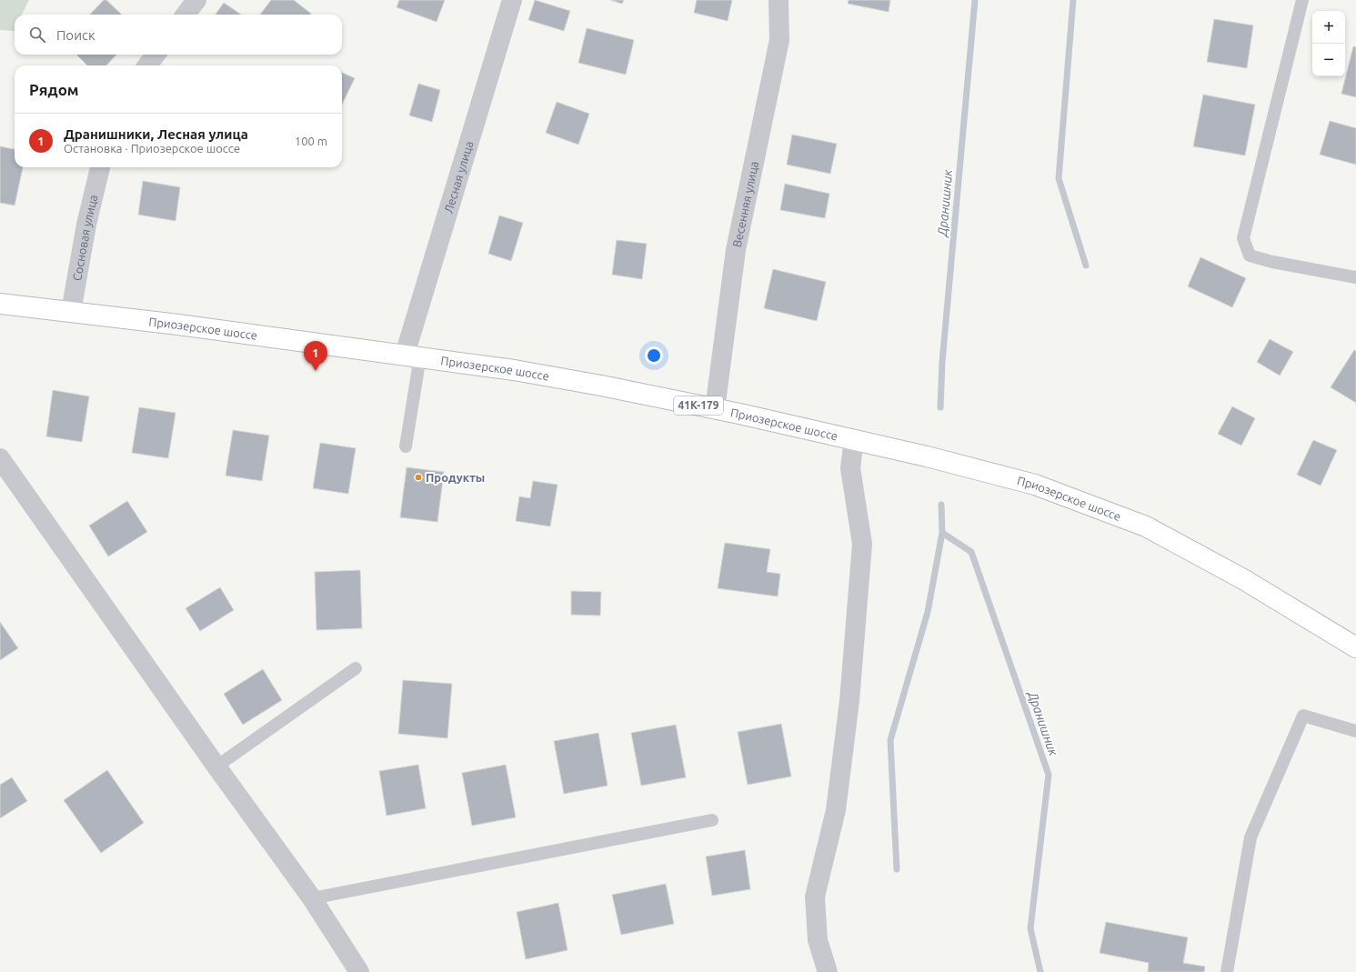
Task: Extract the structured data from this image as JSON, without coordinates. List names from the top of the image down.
{
  "streets": {
    "main road": ["Приозерское шоссе", "41К-179"],
    "street": ["Лесная улица", "Весенняя улица", "Сосновая улица"]
  },
  "crossings": [
    ["Лесная улица", "Приозерское шоссе"],
    ["Весенняя улица", "Приозерское шоссе"],
    ["Сосновая улица", "Приозерское шоссе"]
  ],
  "water": ["Дранишник"],
  "places": ["Продукты"],
  "page": {
    "map_buttons": ["+", "−"],
    "search": "Поиск",
    "heading": "Рядом",
    "list": [
      {
        "mark": "1",
        "name": "Дранишники, Лесная улица",
        "note": "Остановка · Приозерское шоссе",
        "value": "100 m"
      }
    ],
    "pins": "1"
  }
}
